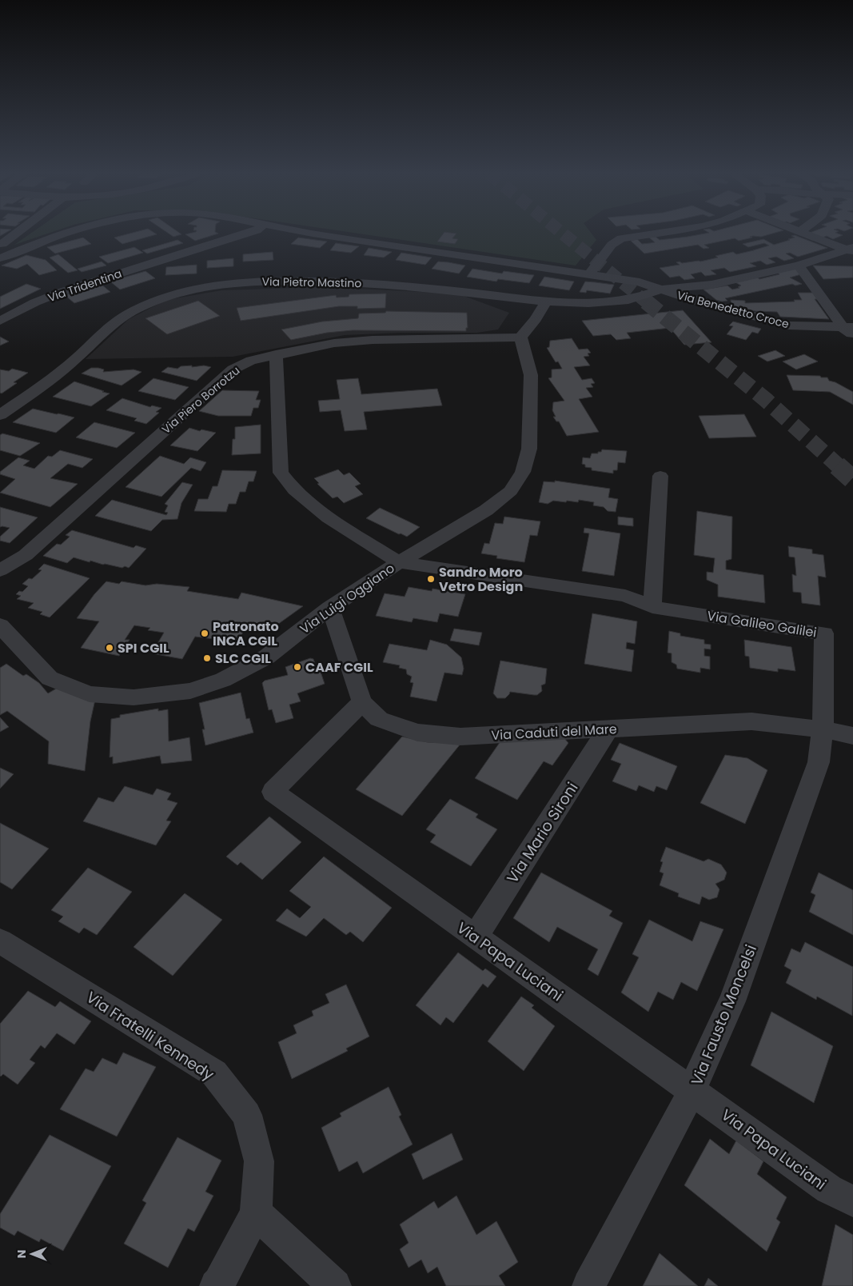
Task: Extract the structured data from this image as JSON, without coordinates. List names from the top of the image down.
{
  "streets": {
    "street": [
      "Via Pietro Mastino",
      "Via Tridentina",
      "Via Benedetto Croce",
      "Via Piero Borrotzu",
      "Via Luigi Oggiano",
      "Via Galileo Galilei",
      "Via Caduti del Mare",
      "Via Mario Sironi",
      "Via Papa Luciani",
      "Via Fausto Moncelsi",
      "Via Fratelli Kennedy"
    ]
  },
  "crossings": [
    ["Via Pietro Mastino", "Via Benedetto Croce"],
    ["Via Piero Borrotzu", "Via Luigi Oggiano"],
    ["Via Piero Borrotzu", "Via Galileo Galilei"],
    ["Via Luigi Oggiano", "Via Galileo Galilei"],
    ["Via Luigi Oggiano", "Via Caduti del Mare"],
    ["Via Galileo Galilei", "Via Caduti del Mare"],
    ["Via Galileo Galilei", "Via Fausto Moncelsi"],
    ["Via Caduti del Mare", "Via Mario Sironi"],
    ["Via Caduti del Mare", "Via Papa Luciani"],
    ["Via Caduti del Mare", "Via Fausto Moncelsi"],
    ["Via Mario Sironi", "Via Papa Luciani"],
    ["Via Papa Luciani", "Via Fausto Moncelsi"]
  ],
  "places": [
    "Sandro Moro Vetro Design",
    "Patronato INCA CGIL",
    "SPI CGIL",
    "SLC CGIL",
    "CAAF CGIL"
  ],
  "north": "left"
}
